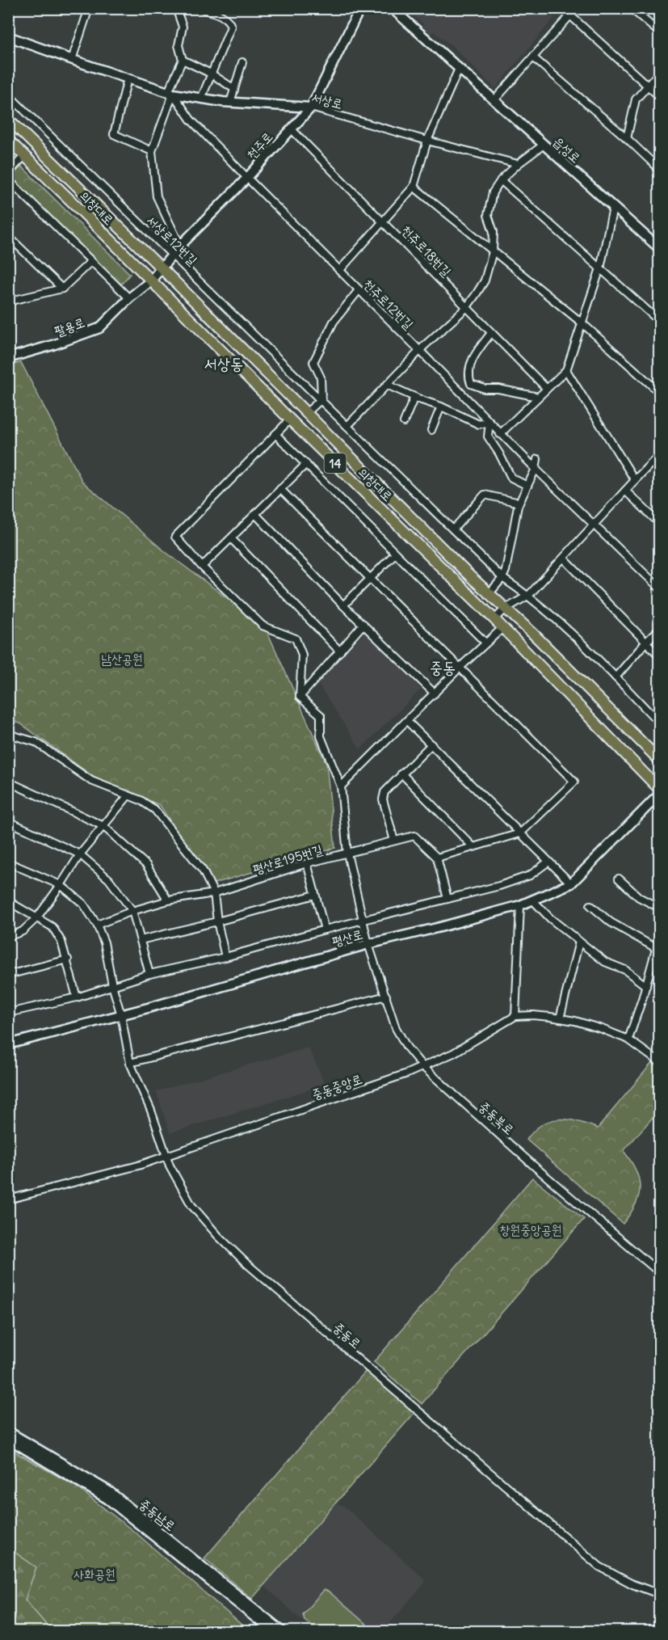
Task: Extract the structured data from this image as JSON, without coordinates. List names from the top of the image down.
{
  "streets": {
    "main road": [
      "서상로",
      "천주로",
      "읍성로",
      "의창대로",
      "팔용로",
      "14",
      "평산로",
      "중동남로"
    ],
    "street": [
      "서상로12번길",
      "천주로18번길",
      "천주로12번길",
      "평산로195번길",
      "중동중앙로",
      "중동북로",
      "중동로"
    ]
  },
  "crossings": [
    ["서상로", "천주로"],
    ["서상로", "천주로12번길"],
    ["천주로", "의창대로"],
    ["천주로", "서상로12번길"],
    ["천주로", "천주로18번길"],
    ["천주로", "천주로12번길"],
    ["천주로", "팔용로"],
    ["의창대로", "팔용로"],
    ["평산로195번길", "중동북로"],
    ["평산로195번길", "중동로"],
    ["평산로", "중동북로"],
    ["평산로", "중동로"],
    ["중동중앙로", "중동북로"],
    ["중동중앙로", "중동로"]
  ],
  "districts": ["서상동", "중동"],
  "parks": ["남산공원", "창원중앙공원", "사화공원"]
}
